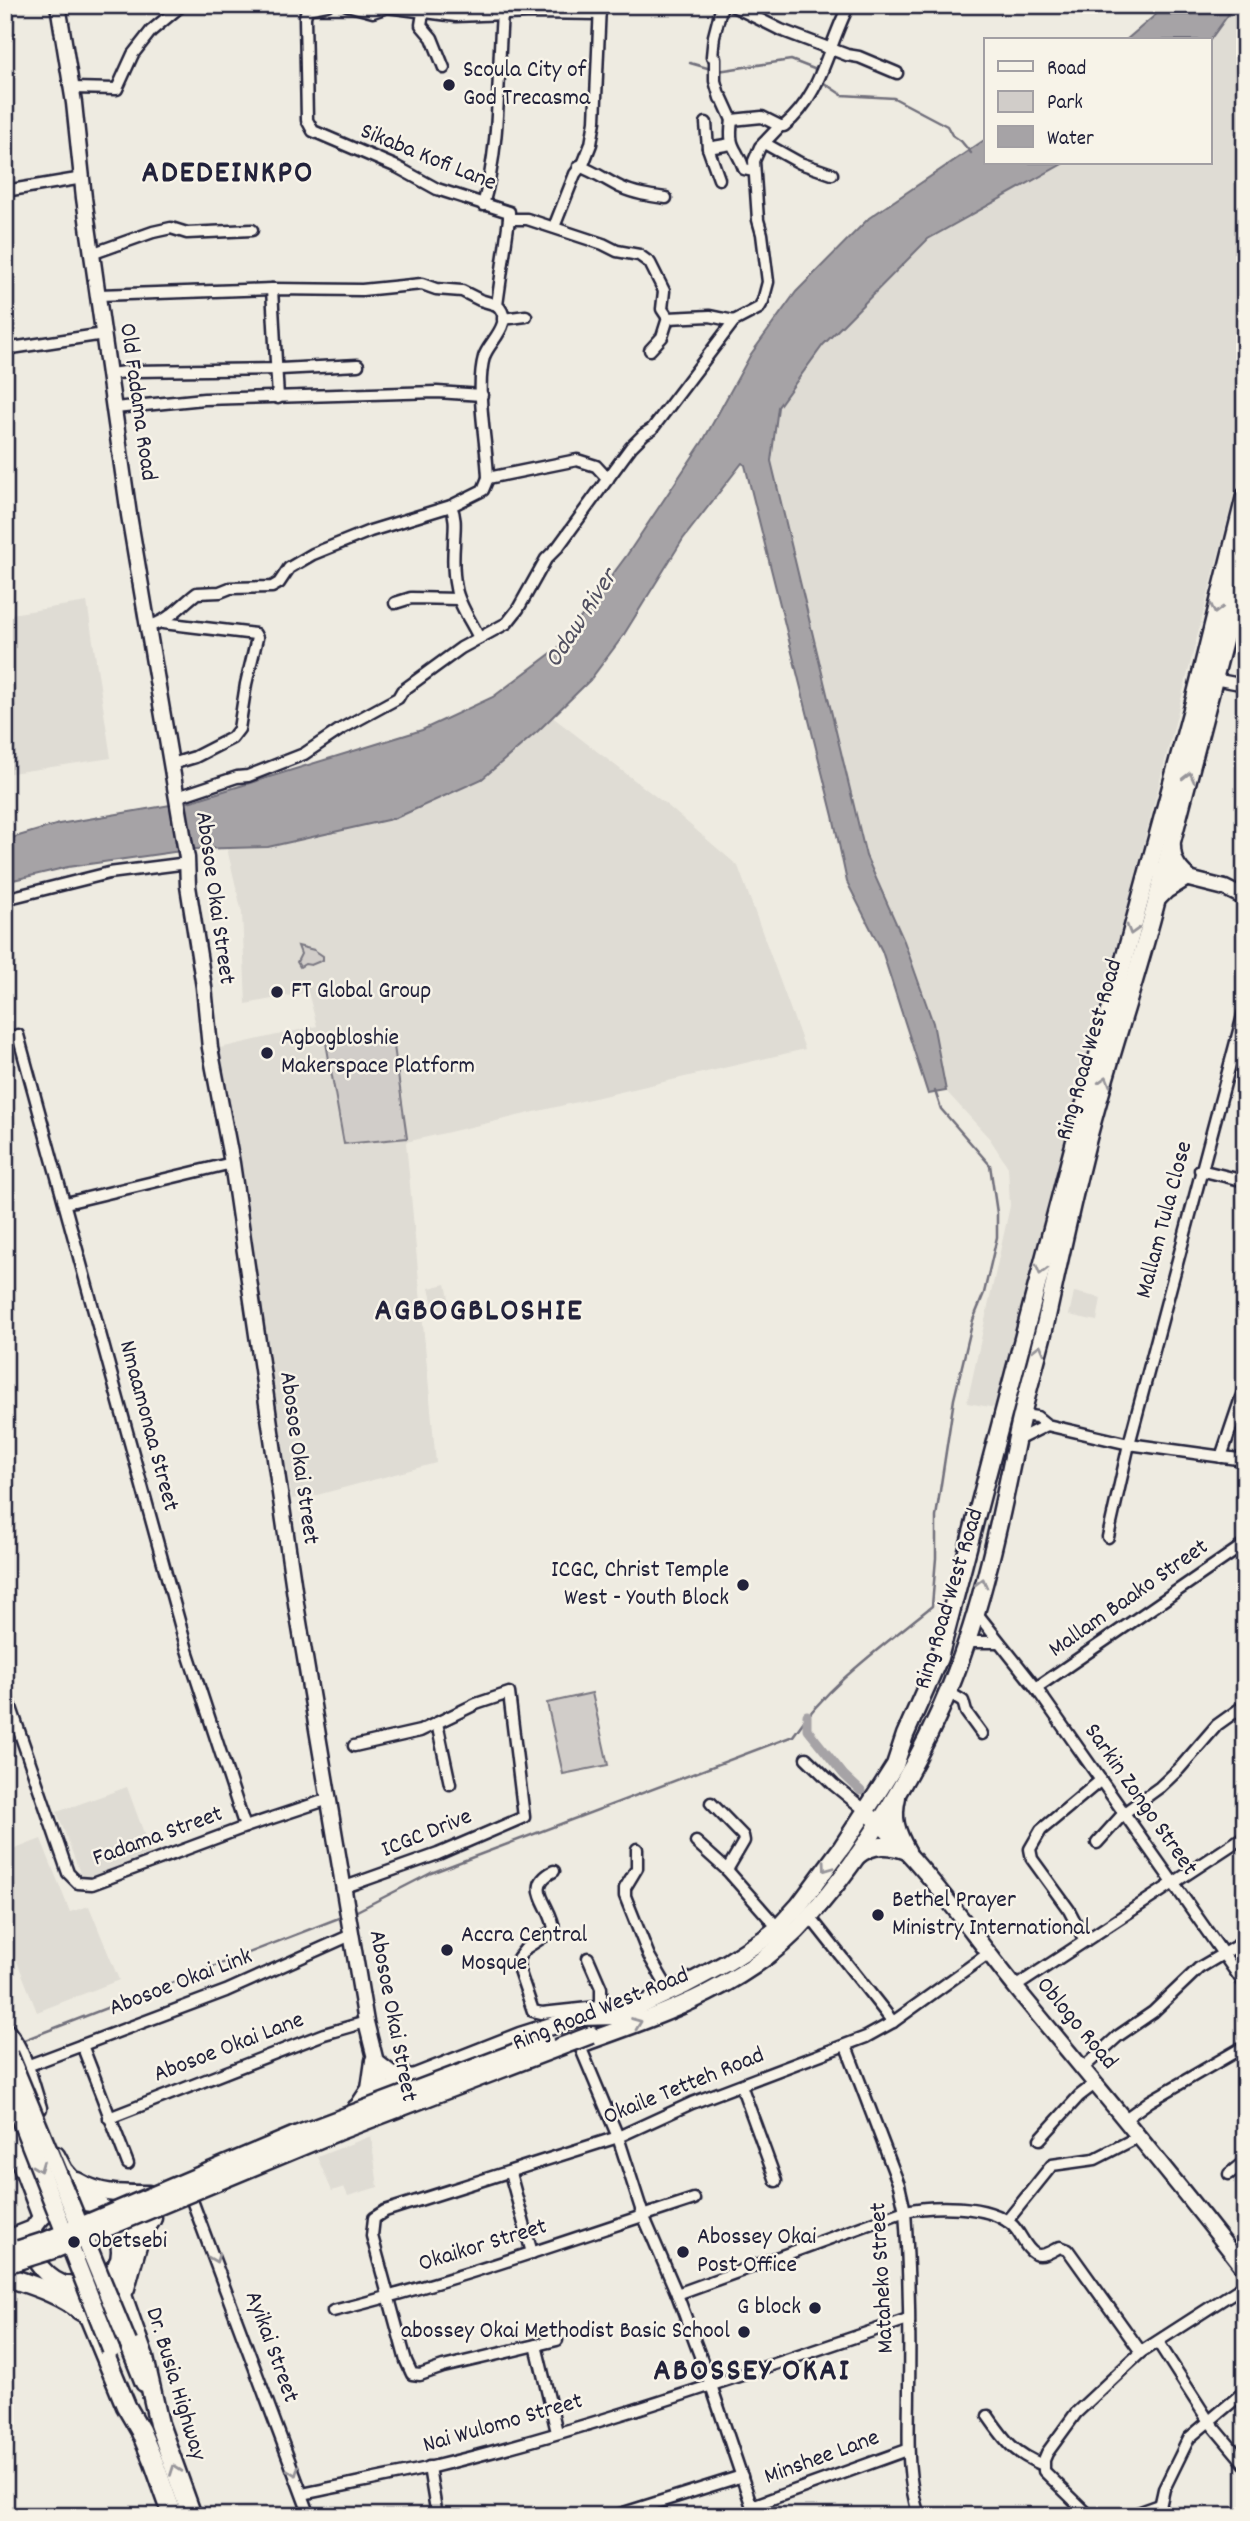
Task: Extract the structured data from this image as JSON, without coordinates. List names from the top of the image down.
{
  "streets": {
    "highway": ["Dr. Busia Highway"],
    "main road": ["Ring Road West Road"],
    "street": [
      "Sikaba Kofi Lane",
      "Old Fadama Road",
      "Abosoe Okai Street",
      "Mallam Tula Close",
      "Nmaamonaa Street",
      "Mallam Baako Street",
      "Sarkin Zongo Street",
      "ICGC Drive",
      "Fadama Street",
      "Abosoe Okai Link",
      "Oblogo Road",
      "Abosoe Okai Lane",
      "Okaile Tetteh Road",
      "Okaikor Street",
      "Mataheko Street",
      "Ayikai Street",
      "Nai Wulomo Street",
      "Minshee Lane"
    ]
  },
  "crossings": [
    ["Old Fadama Road", "Abosoe Okai Street"],
    ["Abosoe Okai Street", "Ring Road West Road"],
    ["Abosoe Okai Street", "ICGC Drive"],
    ["Abosoe Okai Street", "Fadama Street"],
    ["Abosoe Okai Street", "Abosoe Okai Link"],
    ["Abosoe Okai Street", "Abosoe Okai Lane"],
    ["Ring Road West Road", "Sarkin Zongo Street"],
    ["Ring Road West Road", "Oblogo Road"],
    ["Ring Road West Road", "Ayikai Street"],
    ["Ring Road West Road", "Dr. Busia Highway"],
    ["Nmaamonaa Street", "Fadama Street"],
    ["Mallam Baako Street", "Sarkin Zongo Street"],
    ["Oblogo Road", "Okaile Tetteh Road"],
    ["Okaile Tetteh Road", "Okaikor Street"],
    ["Okaile Tetteh Road", "Mataheko Street"],
    ["Mataheko Street", "Nai Wulomo Street"],
    ["Mataheko Street", "Minshee Lane"],
    ["Ayikai Street", "Nai Wulomo Street"]
  ],
  "one_way": ["Ayikai Street"],
  "districts": ["ADEDEINKPO", "AGBOGBLOSHIE", "ABOSSEY OKAI"],
  "water": ["Odaw River"],
  "places": [
    "Scoula City of God Trecasma",
    "FT Global Group",
    "Agbogbloshie Makerspace Platform",
    "ICGC, Christ Temple West - Youth Block",
    "Bethel Prayer Ministry International",
    "Accra Central Mosque",
    "Obetsebi",
    "Abossey Okai Post Office",
    "G block",
    "abossey Okai Methodist Basic School"
  ],
  "legend": ["Road", "Park", "Water"]
}
